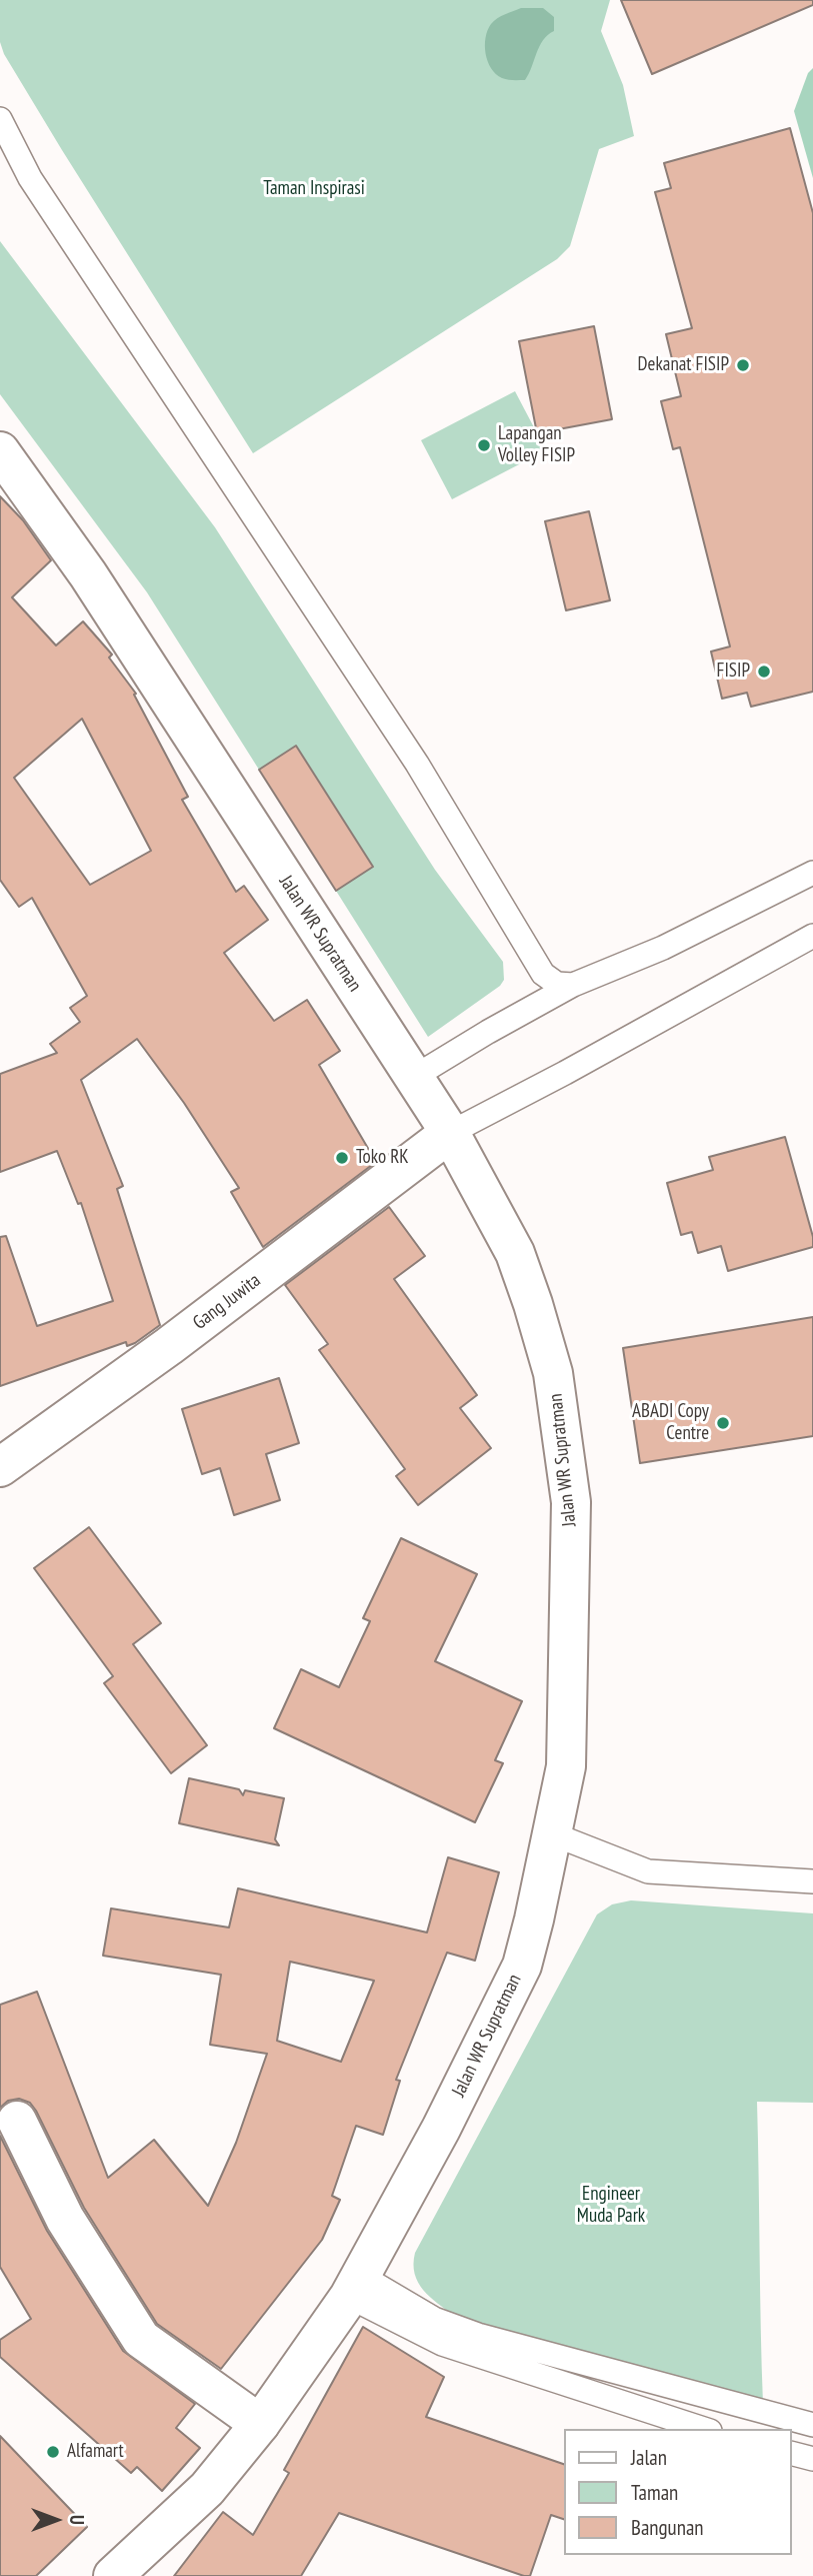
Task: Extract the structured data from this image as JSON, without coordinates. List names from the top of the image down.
{
  "streets": {
    "main road": ["Jalan WR Supratman", "Gang Juwita"]
  },
  "crossings": [
    ["Jalan WR Supratman", "Gang Juwita"]
  ],
  "parks": ["Taman Inspirasi", "Engineer Muda Park"],
  "places": [
    "Dekanat FISIP",
    "Lapangan Volley FISIP",
    "FISIP",
    "Toko RK",
    "ABADI Copy Centre",
    "Alfamart"
  ],
  "legend": ["Jalan", "Taman", "Bangunan"],
  "north": "right"
}
